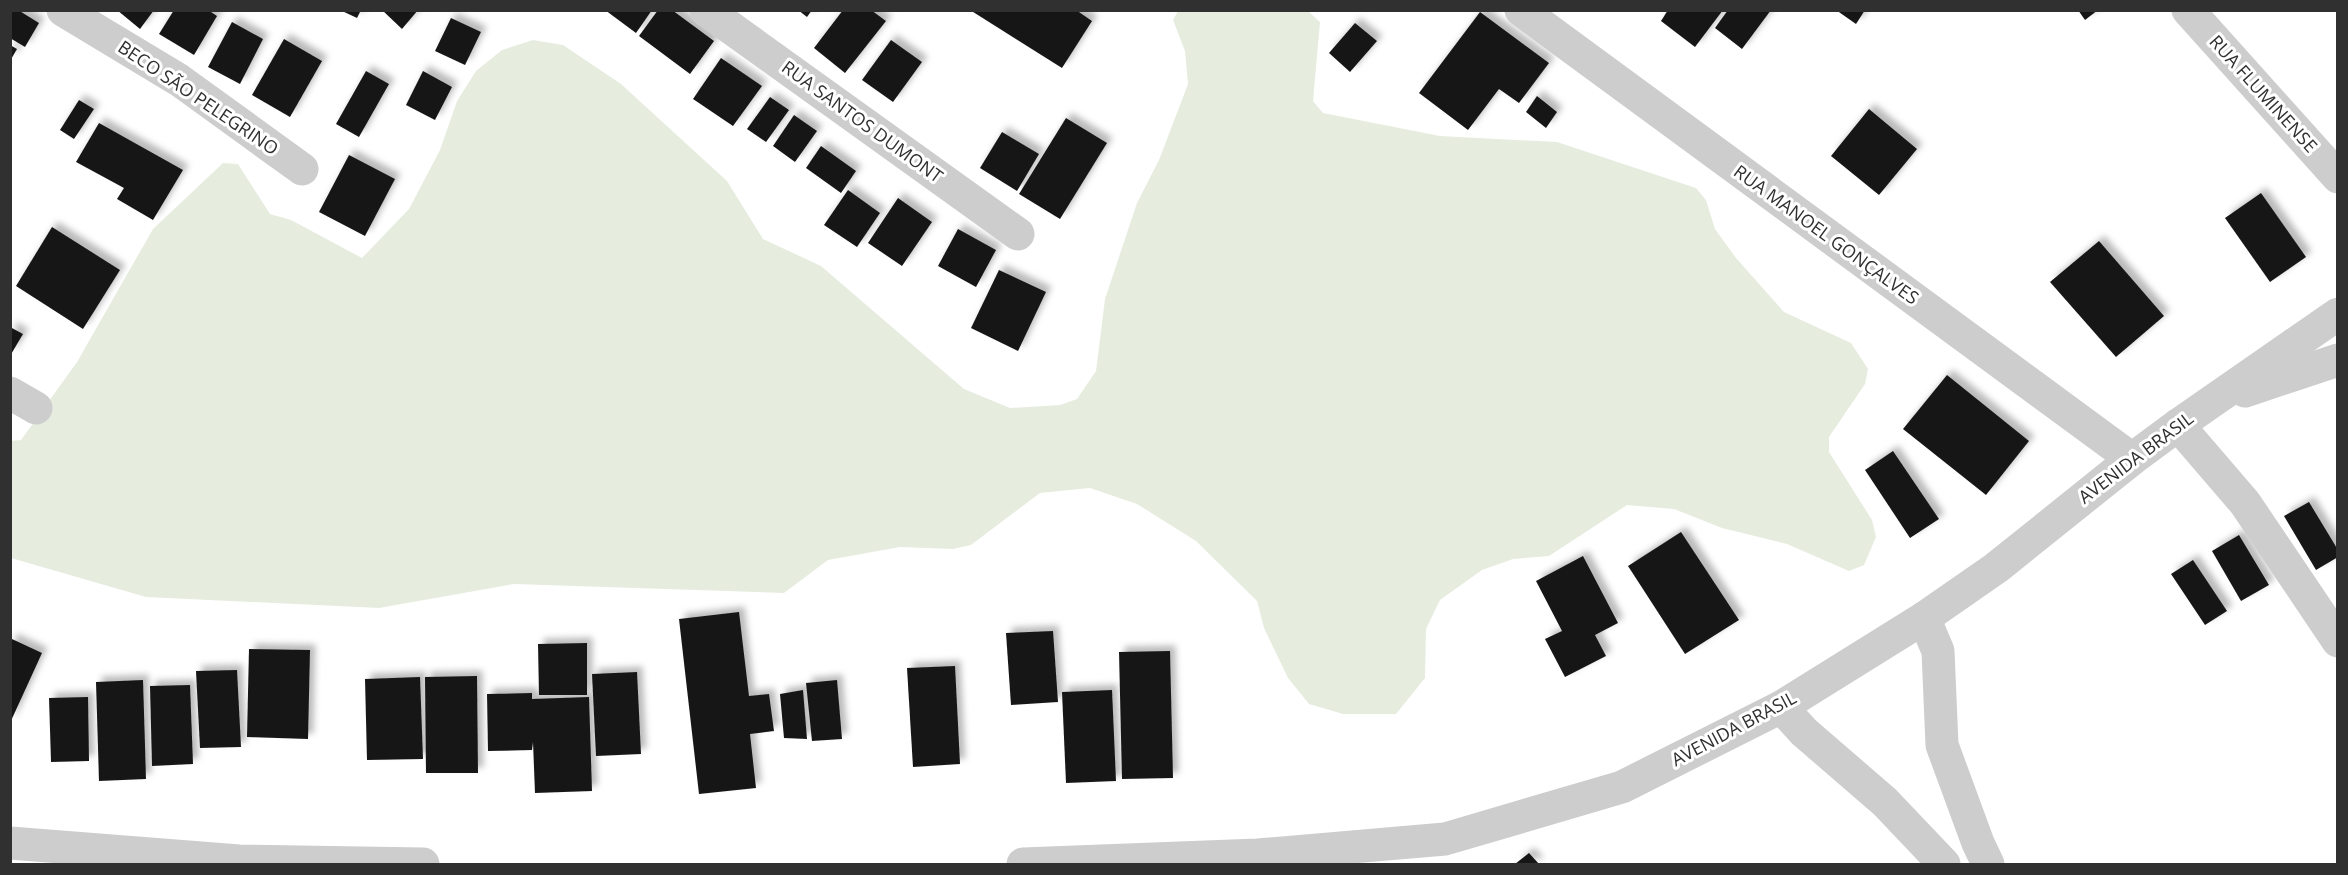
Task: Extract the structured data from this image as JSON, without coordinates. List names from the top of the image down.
{
  "streets": {
    "street": [
      "RUA FLUMINENSE",
      "BECO SÃO PELEGRINO",
      "RUA SANTOS DUMONT",
      "RUA MANOEL GONÇALVES",
      "AVENIDA BRASIL"
    ]
  },
  "crossings": [
    ["RUA MANOEL GONÇALVES", "AVENIDA BRASIL"]
  ]
}
